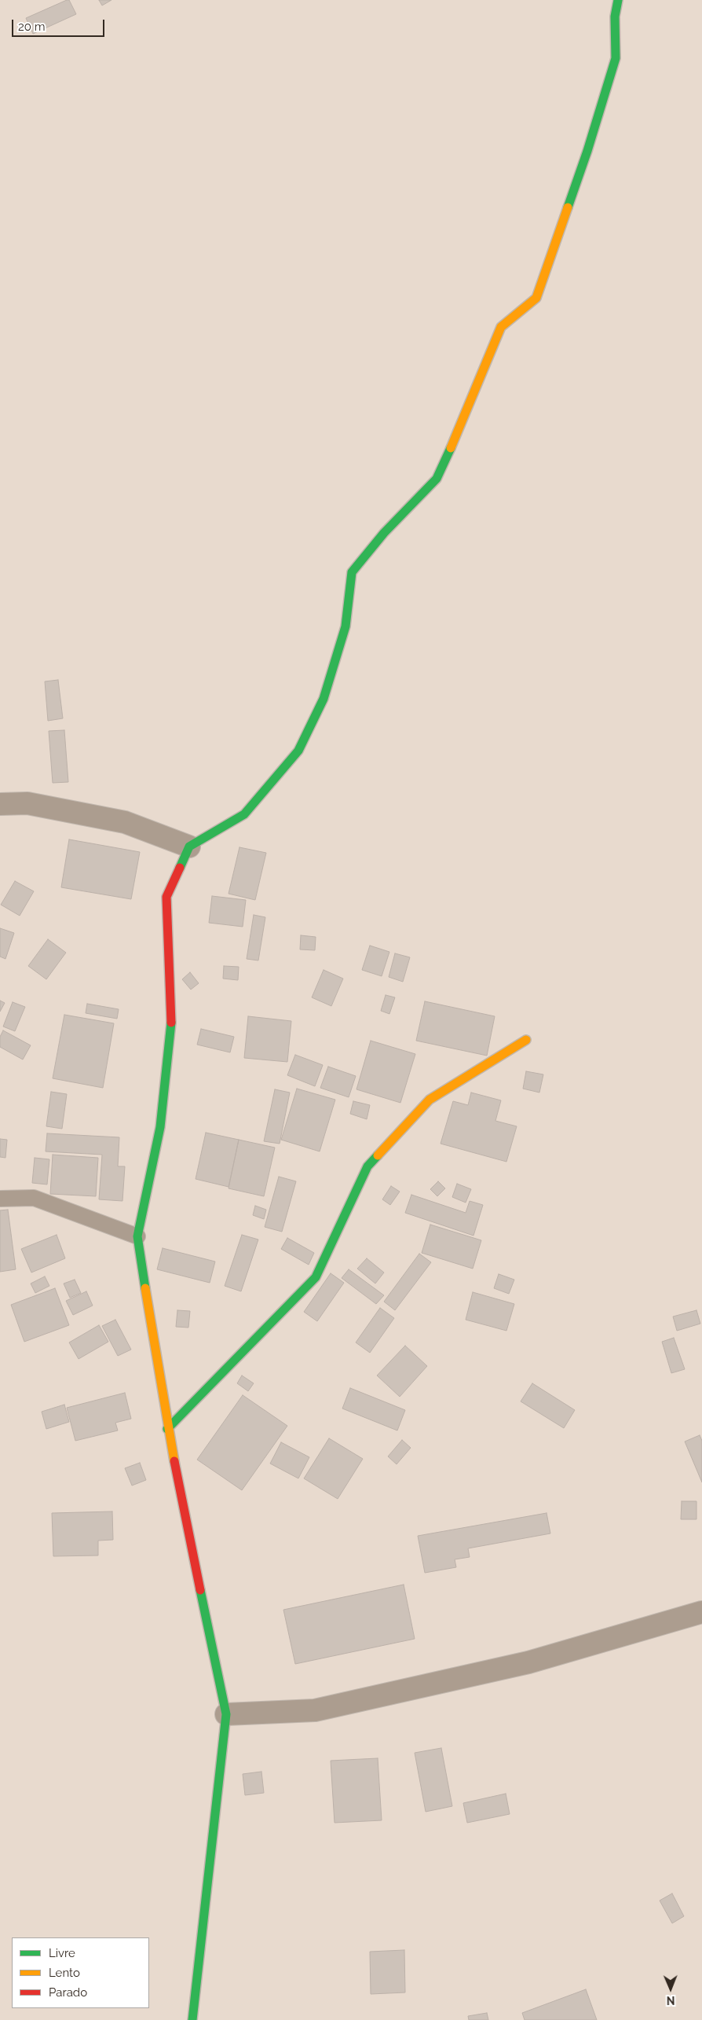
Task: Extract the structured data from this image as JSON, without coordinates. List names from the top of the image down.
{
  "legend": ["Livre", "Lento", "Parado"],
  "scale_bar": "20 m",
  "north": "bottom"
}
